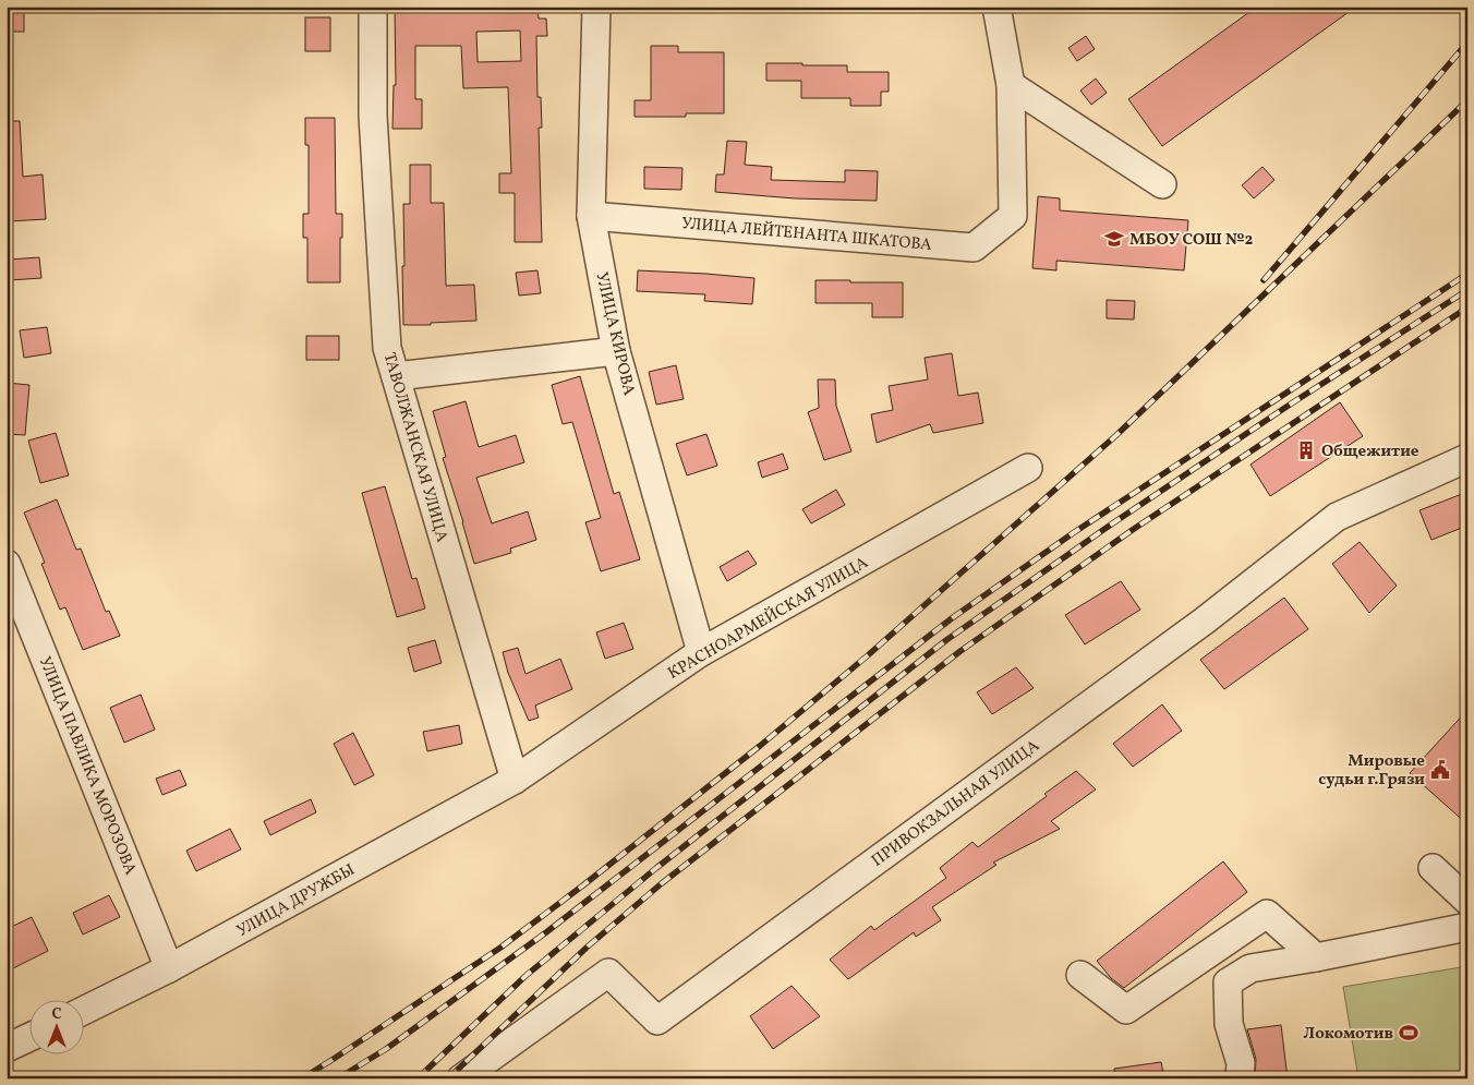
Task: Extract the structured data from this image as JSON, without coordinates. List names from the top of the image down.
{
  "streets": {
    "street": [
      "УЛИЦА ЛЕЙТЕНАНТА ШКАТОВА",
      "УЛИЦА КИРОВА",
      "ТАВОЛЖАНСКАЯ УЛИЦА",
      "КРАСНОАРМЕЙСКАЯ УЛИЦА",
      "УЛИЦА ПАВЛИКА МОРОЗОВА",
      "ПРИВОКЗАЛЬНАЯ УЛИЦА",
      "УЛИЦА ДРУЖБЫ"
    ]
  },
  "crossings": [
    ["УЛИЦА ЛЕЙТЕНАНТА ШКАТОВА", "УЛИЦА КИРОВА"],
    ["УЛИЦА КИРОВА", "КРАСНОАРМЕЙСКАЯ УЛИЦА"],
    ["ТАВОЛЖАНСКАЯ УЛИЦА", "КРАСНОАРМЕЙСКАЯ УЛИЦА"],
    ["ТАВОЛЖАНСКАЯ УЛИЦА", "УЛИЦА ДРУЖБЫ"],
    ["КРАСНОАРМЕЙСКАЯ УЛИЦА", "УЛИЦА ДРУЖБЫ"],
    ["УЛИЦА ПАВЛИКА МОРОЗОВА", "УЛИЦА ДРУЖБЫ"]
  ],
  "places": {
    "school or university": ["МБОУ СОШ №2"],
    "building": ["Общежитие"],
    "public building": ["Мировые судьи г.Грязи"],
    "sports": ["Локомотив"]
  },
  "north": "top"
}
